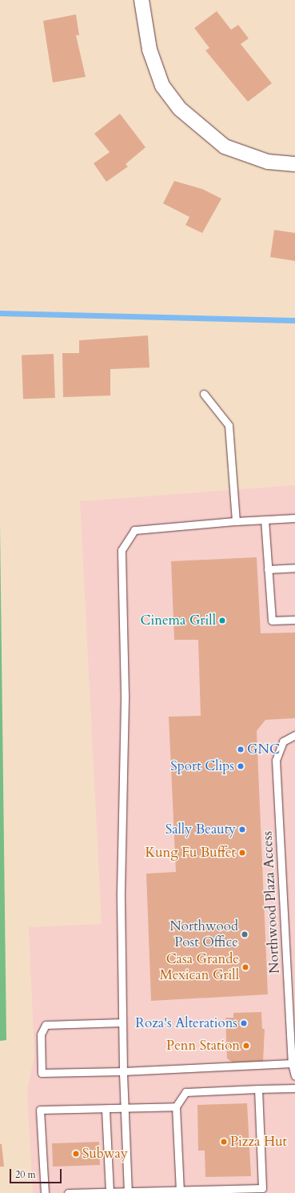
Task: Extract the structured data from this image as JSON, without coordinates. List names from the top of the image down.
{
  "streets": {
    "lane": ["Northwood Plaza Access"]
  },
  "places": [
    "Cinema Grill",
    "GNC",
    "Sport Clips",
    "Sally Beauty",
    "Kung Fu Buffet",
    "Northwood Post Office",
    "Casa Grande Mexican Grill",
    "Roza's Alterations",
    "Penn Station",
    "Pizza Hut",
    "Subway"
  ],
  "scale_bar": "20 m"
}
